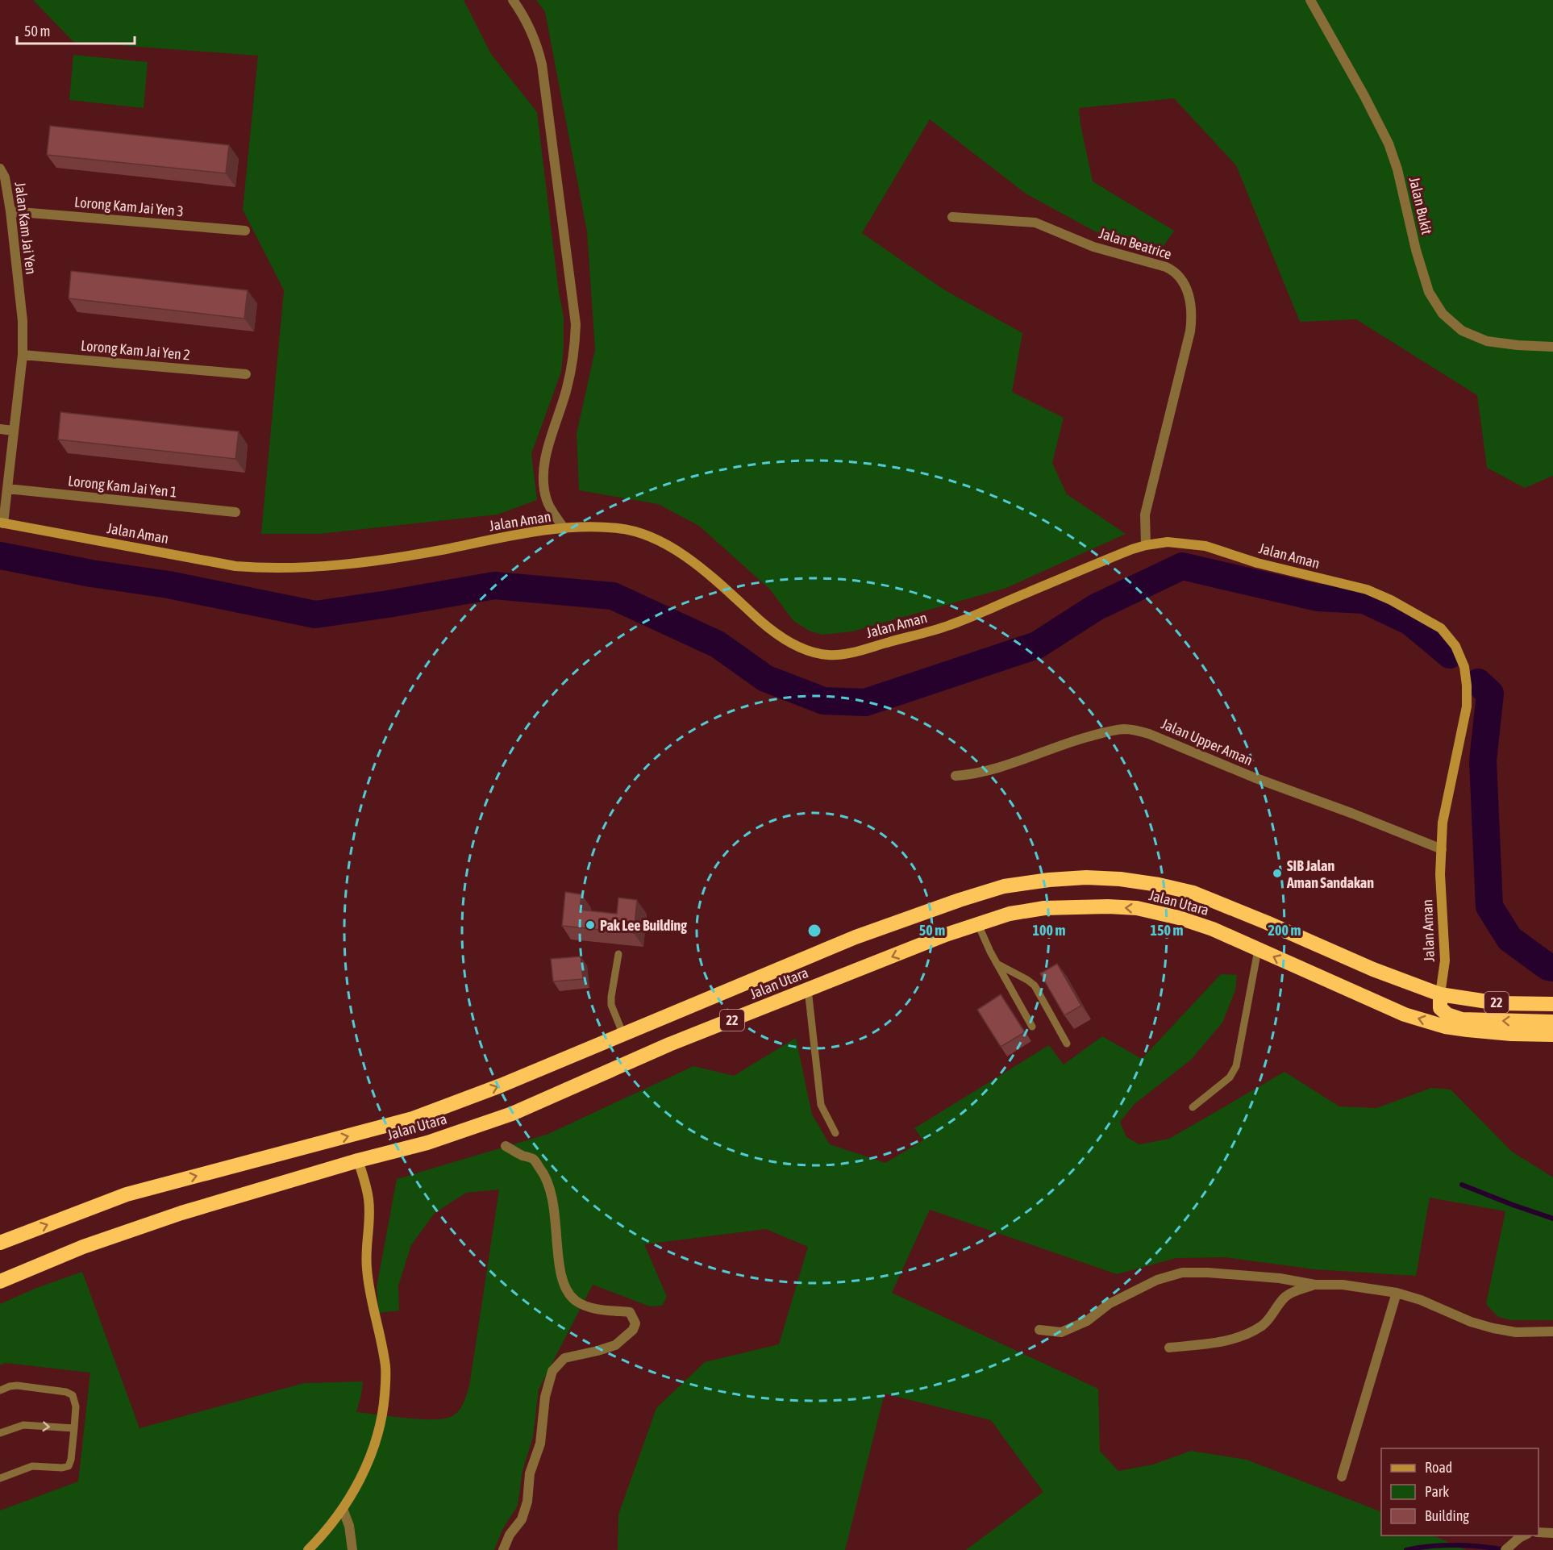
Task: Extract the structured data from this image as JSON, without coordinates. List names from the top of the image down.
{
  "streets": {
    "highway": ["Jalan Utara", "22"],
    "street": [
      "Jalan Bukit",
      "Lorong Kam Jai Yen 3",
      "Jalan Kam Jai Yen",
      "Jalan Beatrice",
      "Lorong Kam Jai Yen 2",
      "Lorong Kam Jai Yen 1",
      "Jalan Aman",
      "Jalan Upper Aman"
    ]
  },
  "crossings": [
    ["Lorong Kam Jai Yen 3", "Jalan Kam Jai Yen"],
    ["Jalan Kam Jai Yen", "Lorong Kam Jai Yen 2"],
    ["Jalan Kam Jai Yen", "Lorong Kam Jai Yen 1"],
    ["Jalan Kam Jai Yen", "Jalan Aman"],
    ["Jalan Beatrice", "Jalan Aman"],
    ["Jalan Aman", "Jalan Upper Aman"],
    ["Jalan Aman", "Jalan Utara"]
  ],
  "places": ["SIB Jalan Aman Sandakan", "Pak Lee Building"],
  "legend": ["Road", "Park", "Building"],
  "scale_bar": "50 m",
  "rings": [
    "50 m",
    "100 m",
    "150 m",
    "200 m"
  ]
}
